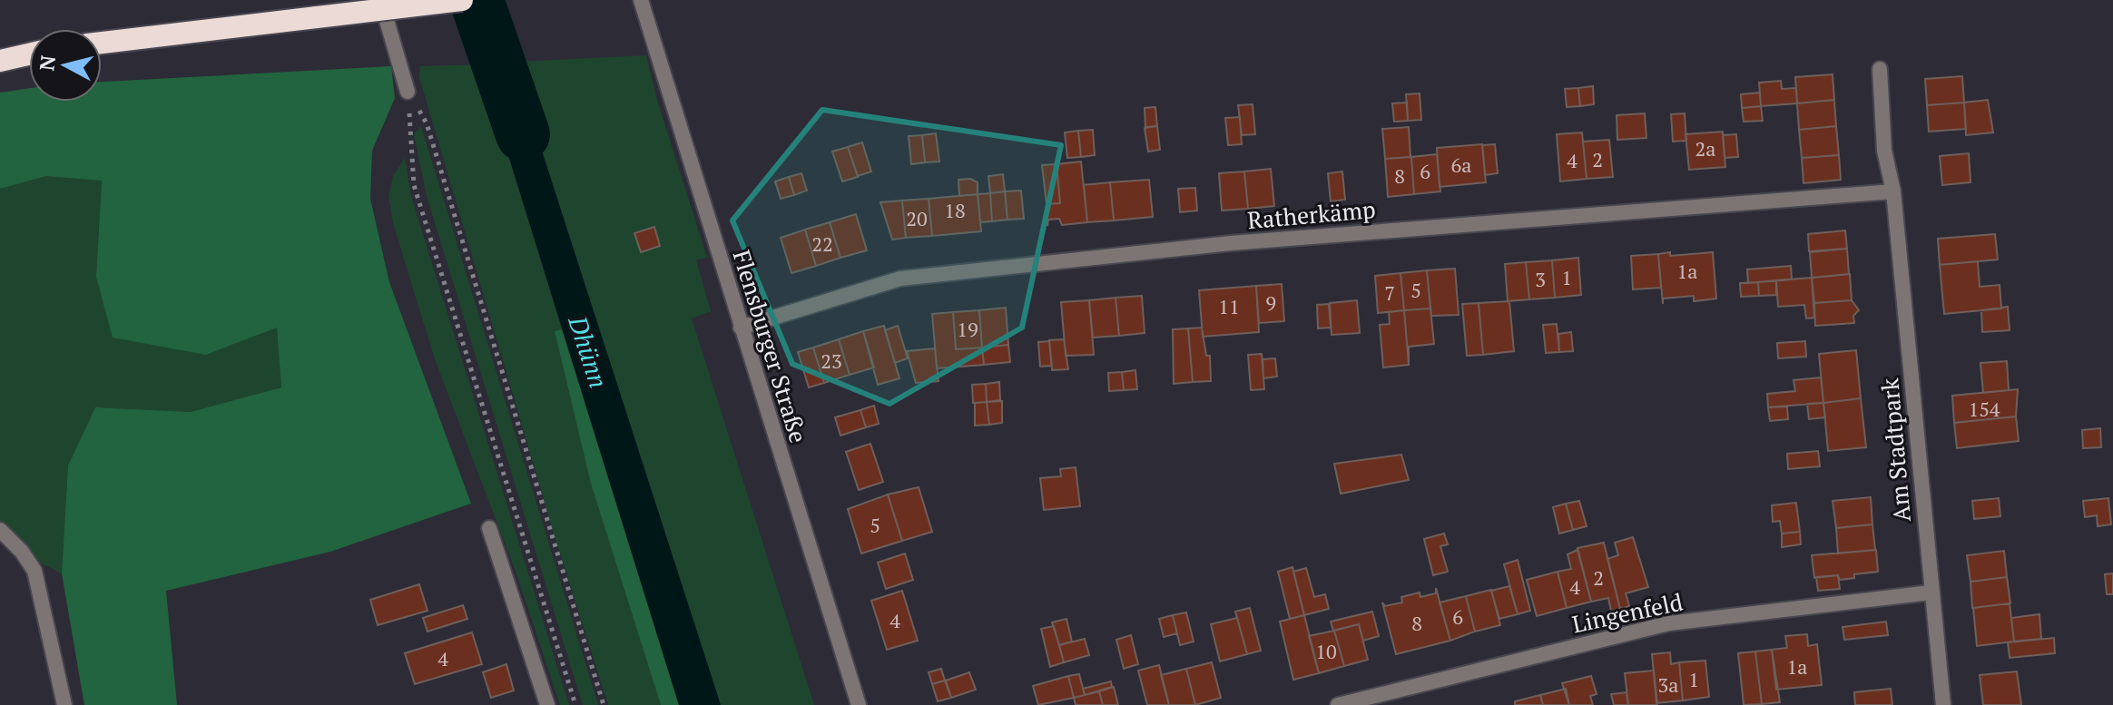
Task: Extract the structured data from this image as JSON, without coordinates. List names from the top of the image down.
{
  "streets": {
    "street": [
      "Ratherkämp",
      "Flensburger Straße",
      "Am Stadtpark",
      "Lingenfeld"
    ]
  },
  "crossings": [
    ["Ratherkämp", "Flensburger Straße"],
    ["Ratherkämp", "Am Stadtpark"],
    ["Am Stadtpark", "Lingenfeld"]
  ],
  "water": ["Dhünn"],
  "house_numbers": [
    "2a",
    "2",
    "4",
    "6a",
    "6",
    "8",
    "18",
    "20",
    "22",
    "1a",
    "1",
    "3",
    "5",
    "7",
    "9",
    "11",
    "19",
    "23",
    "154",
    "5",
    "2",
    "4",
    "6",
    "4",
    "8",
    "10",
    "4",
    "1a",
    "1",
    "3a"
  ],
  "north": "left"
}
